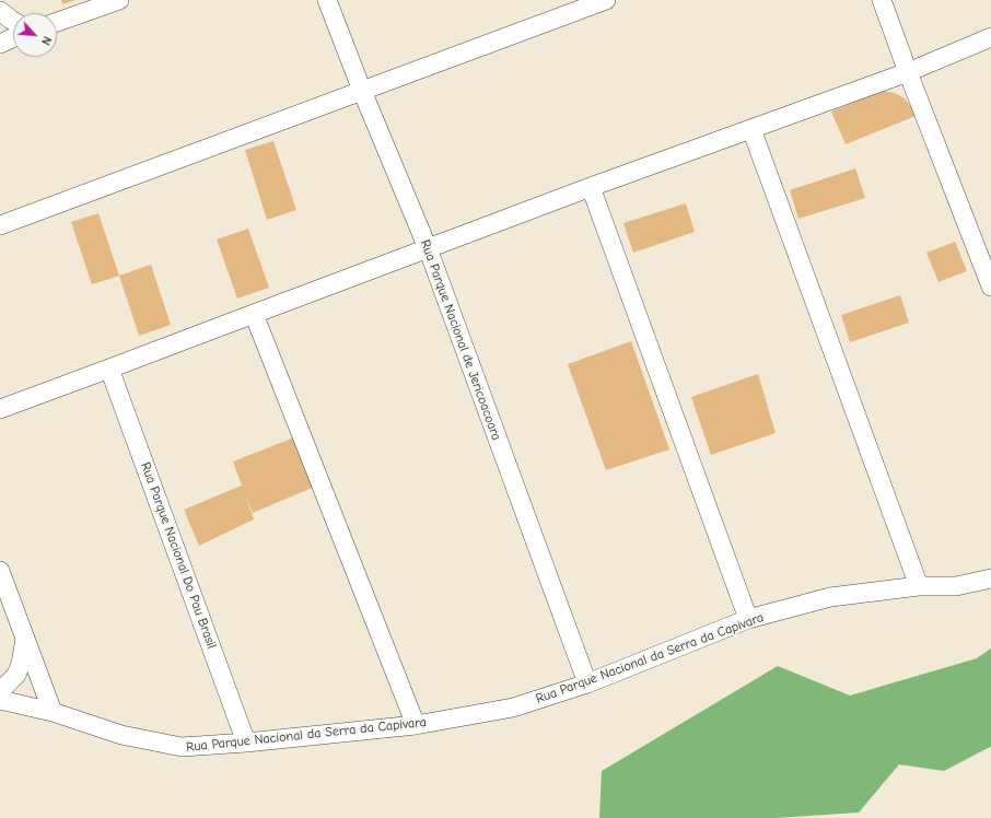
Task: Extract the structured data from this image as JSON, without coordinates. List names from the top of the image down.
{
  "streets": {
    "street": ["Rua Parque Nacional de Jericoacoara", "Rua Parque Nacional Do Pau Brasil", "Rua Parque Nacional da Serra da Capivara"]
  },
  "crossings": [
    ["Rua Parque Nacional de Jericoacoara", "Rua Parque Nacional da Serra da Capivara"],
    ["Rua Parque Nacional Do Pau Brasil", "Rua Parque Nacional da Serra da Capivara"]
  ],
  "north": "bottom right"
}
